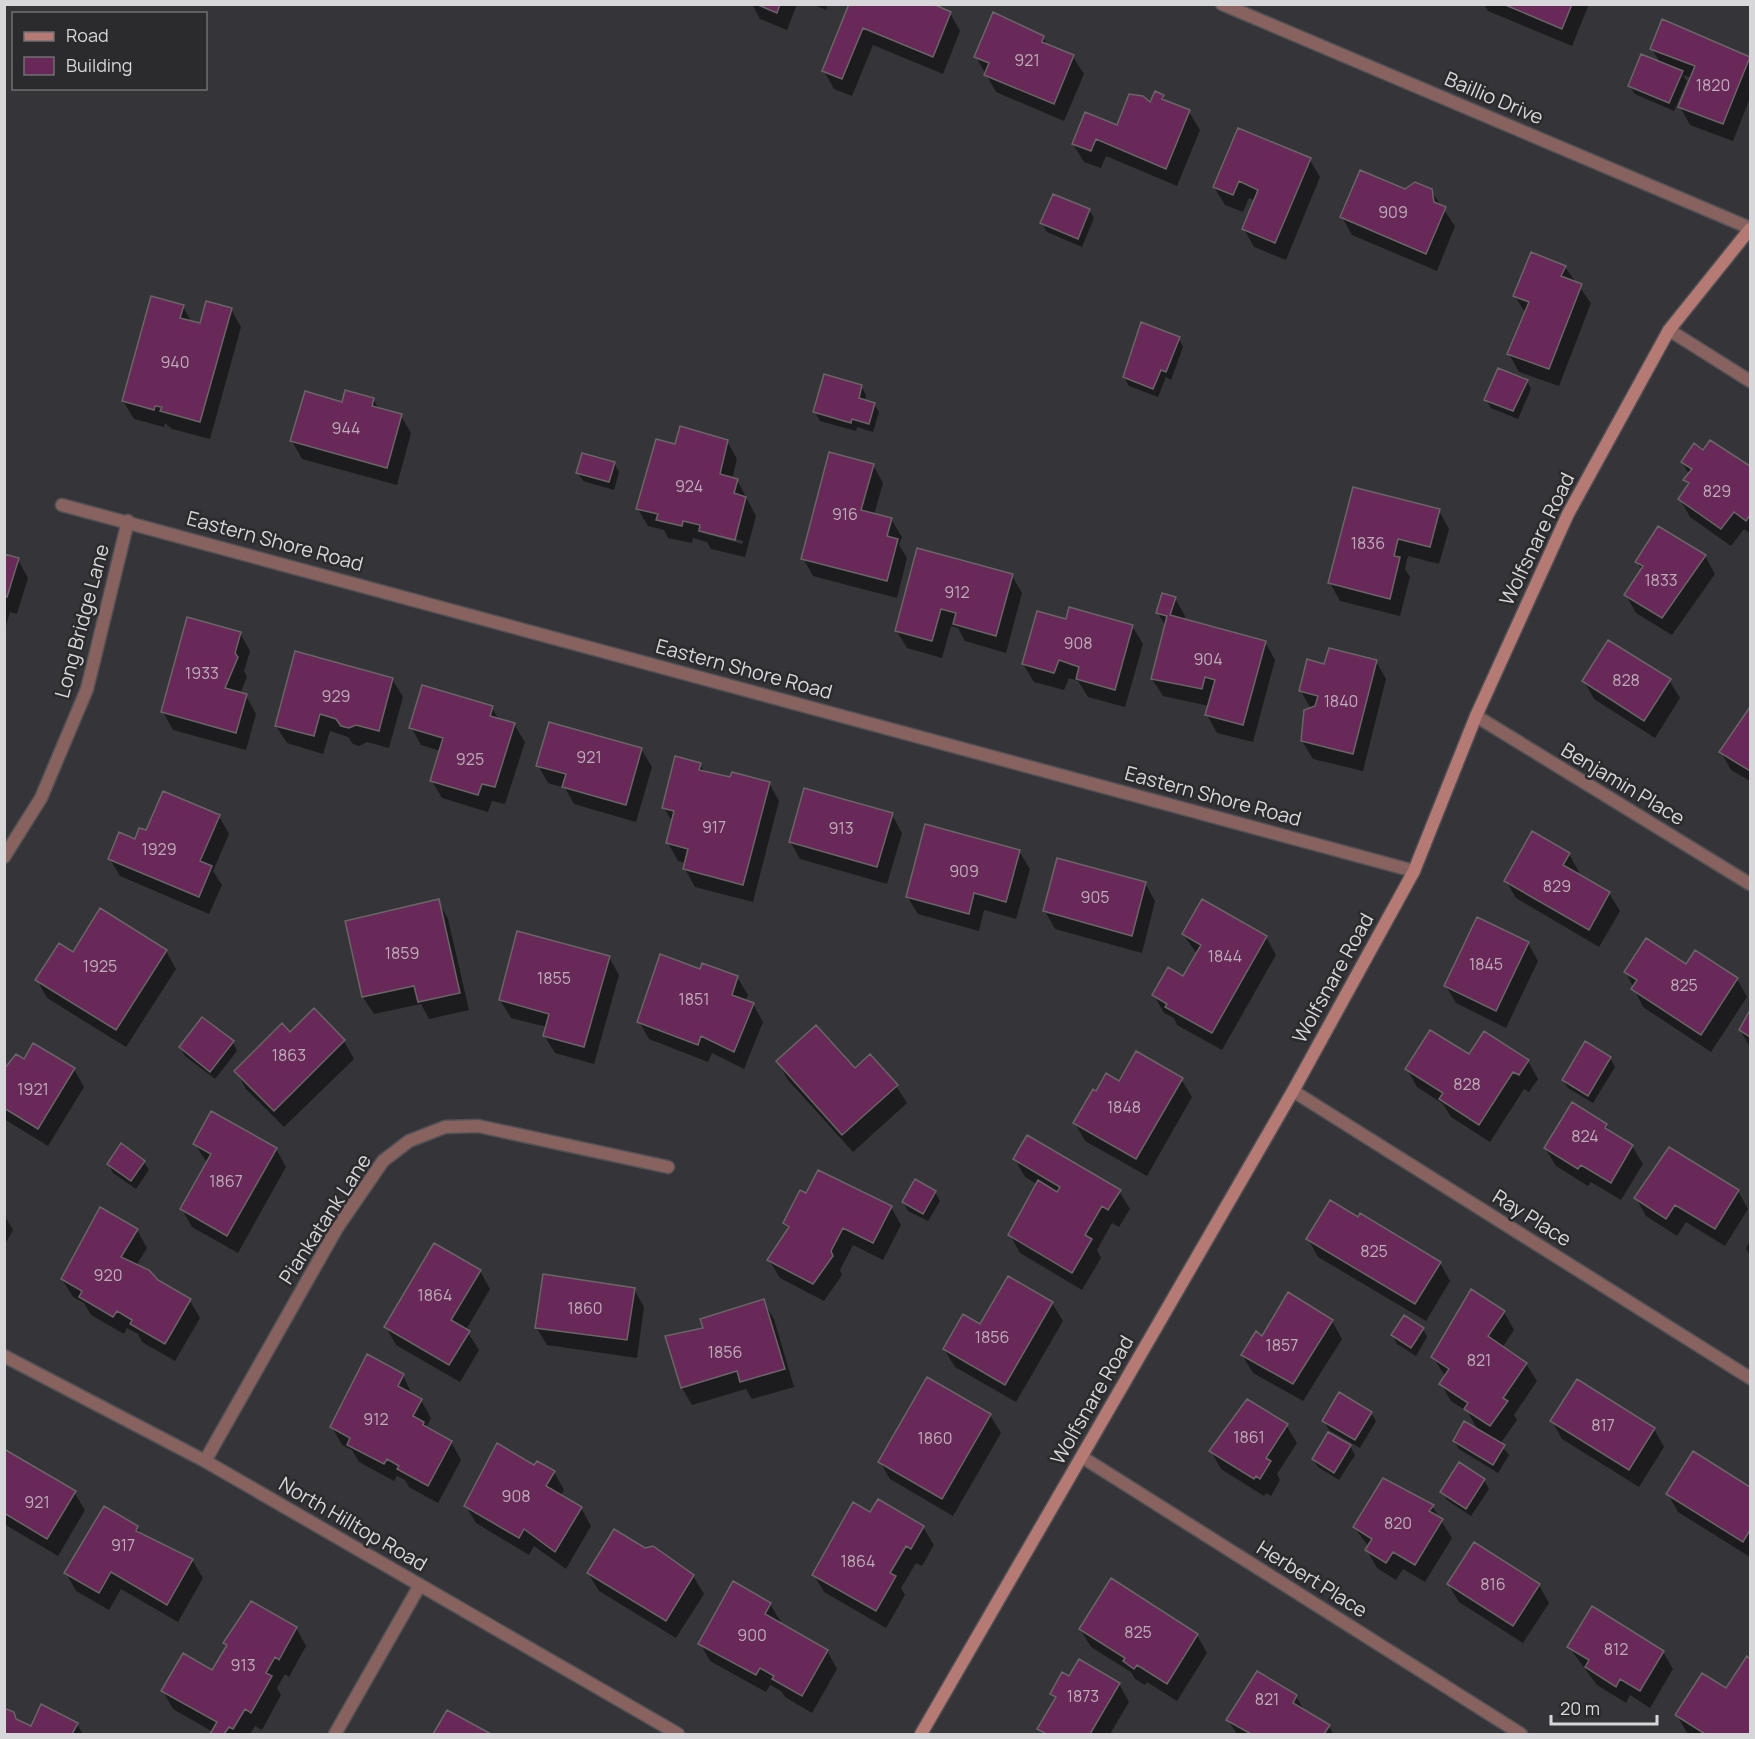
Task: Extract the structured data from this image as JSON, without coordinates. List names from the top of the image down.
{
  "streets": {
    "street": [
      "Baillio Drive",
      "Wolfsnare Road",
      "Eastern Shore Road",
      "Long Bridge Lane",
      "Benjamin Place",
      "Ray Place",
      "Piankatank Lane",
      "North Hilltop Road",
      "Herbert Place"
    ]
  },
  "crossings": [
    ["Baillio Drive", "Wolfsnare Road"],
    ["Wolfsnare Road", "Eastern Shore Road"],
    ["Wolfsnare Road", "Benjamin Place"],
    ["Wolfsnare Road", "Ray Place"],
    ["Wolfsnare Road", "Herbert Place"],
    ["Eastern Shore Road", "Long Bridge Lane"],
    ["Piankatank Lane", "North Hilltop Road"]
  ],
  "house_numbers": [
    "921",
    "1820",
    "909",
    "940",
    "944",
    "924",
    "829",
    "916",
    "1836",
    "1833",
    "912",
    "908",
    "904",
    "1933",
    "828",
    "929",
    "1840",
    "921",
    "925",
    "917",
    "913",
    "1929",
    "909",
    "829",
    "905",
    "1859",
    "1844",
    "1845",
    "1925",
    "1855",
    "825",
    "1851",
    "1863",
    "828",
    "1921",
    "1848",
    "824",
    "1867",
    "825",
    "920",
    "1864",
    "1860",
    "1856",
    "1857",
    "1856",
    "821",
    "912",
    "817",
    "1861",
    "1860",
    "908",
    "921",
    "820",
    "917",
    "1864",
    "816",
    "825",
    "900",
    "812",
    "913",
    "1873",
    "821"
  ],
  "legend": ["Road", "Building"],
  "scale_bar": "20 m"
}
